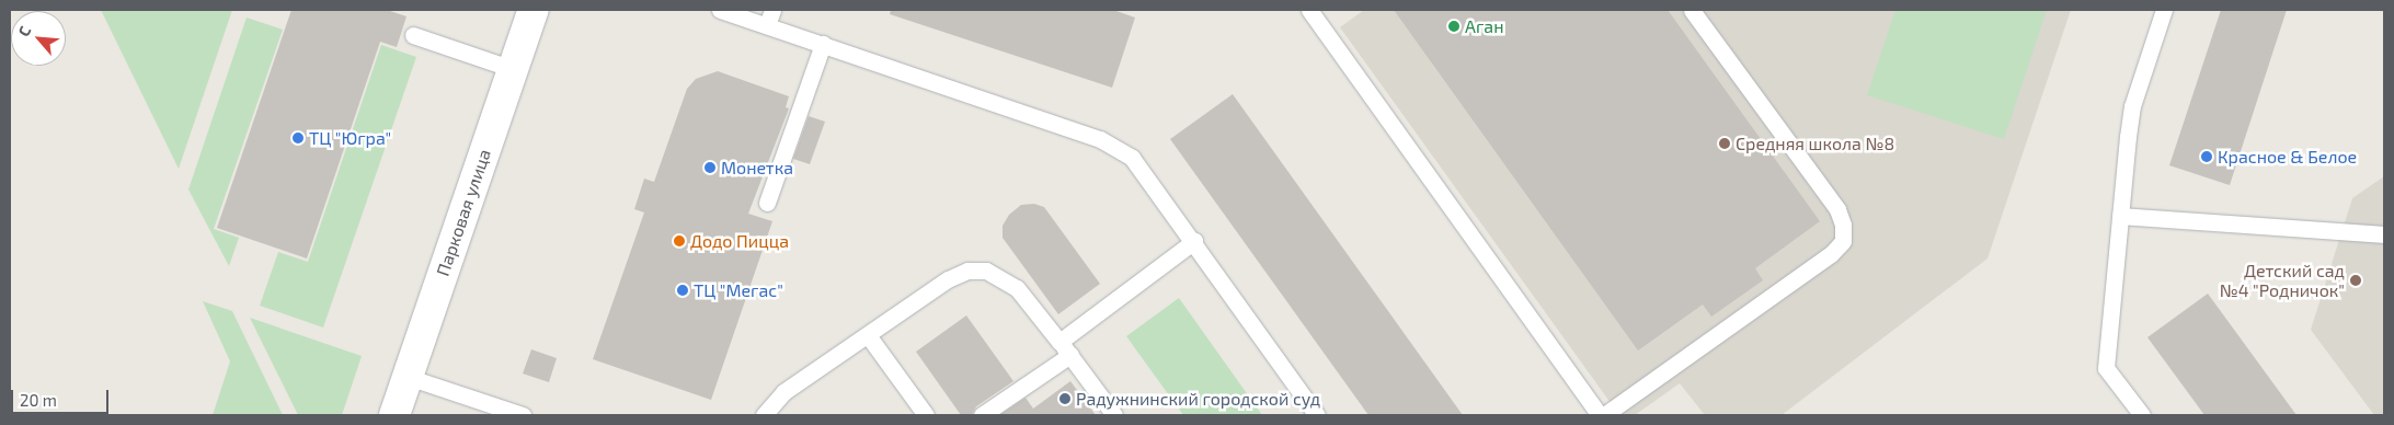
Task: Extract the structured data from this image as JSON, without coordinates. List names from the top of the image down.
{
  "streets": {
    "street": ["Парковая улица"]
  },
  "places": [
    "Аган",
    "ТЦ \"Югра\"",
    "Средняя школа №8",
    "Красное & Белое",
    "Монетка",
    "Додо Пицца",
    "Детский сад №4 \"Родничок\"",
    "ТЦ \"Мегас\"",
    "Радужнинский городской суд"
  ],
  "scale_bar": "20 m",
  "north": "top left"
}
